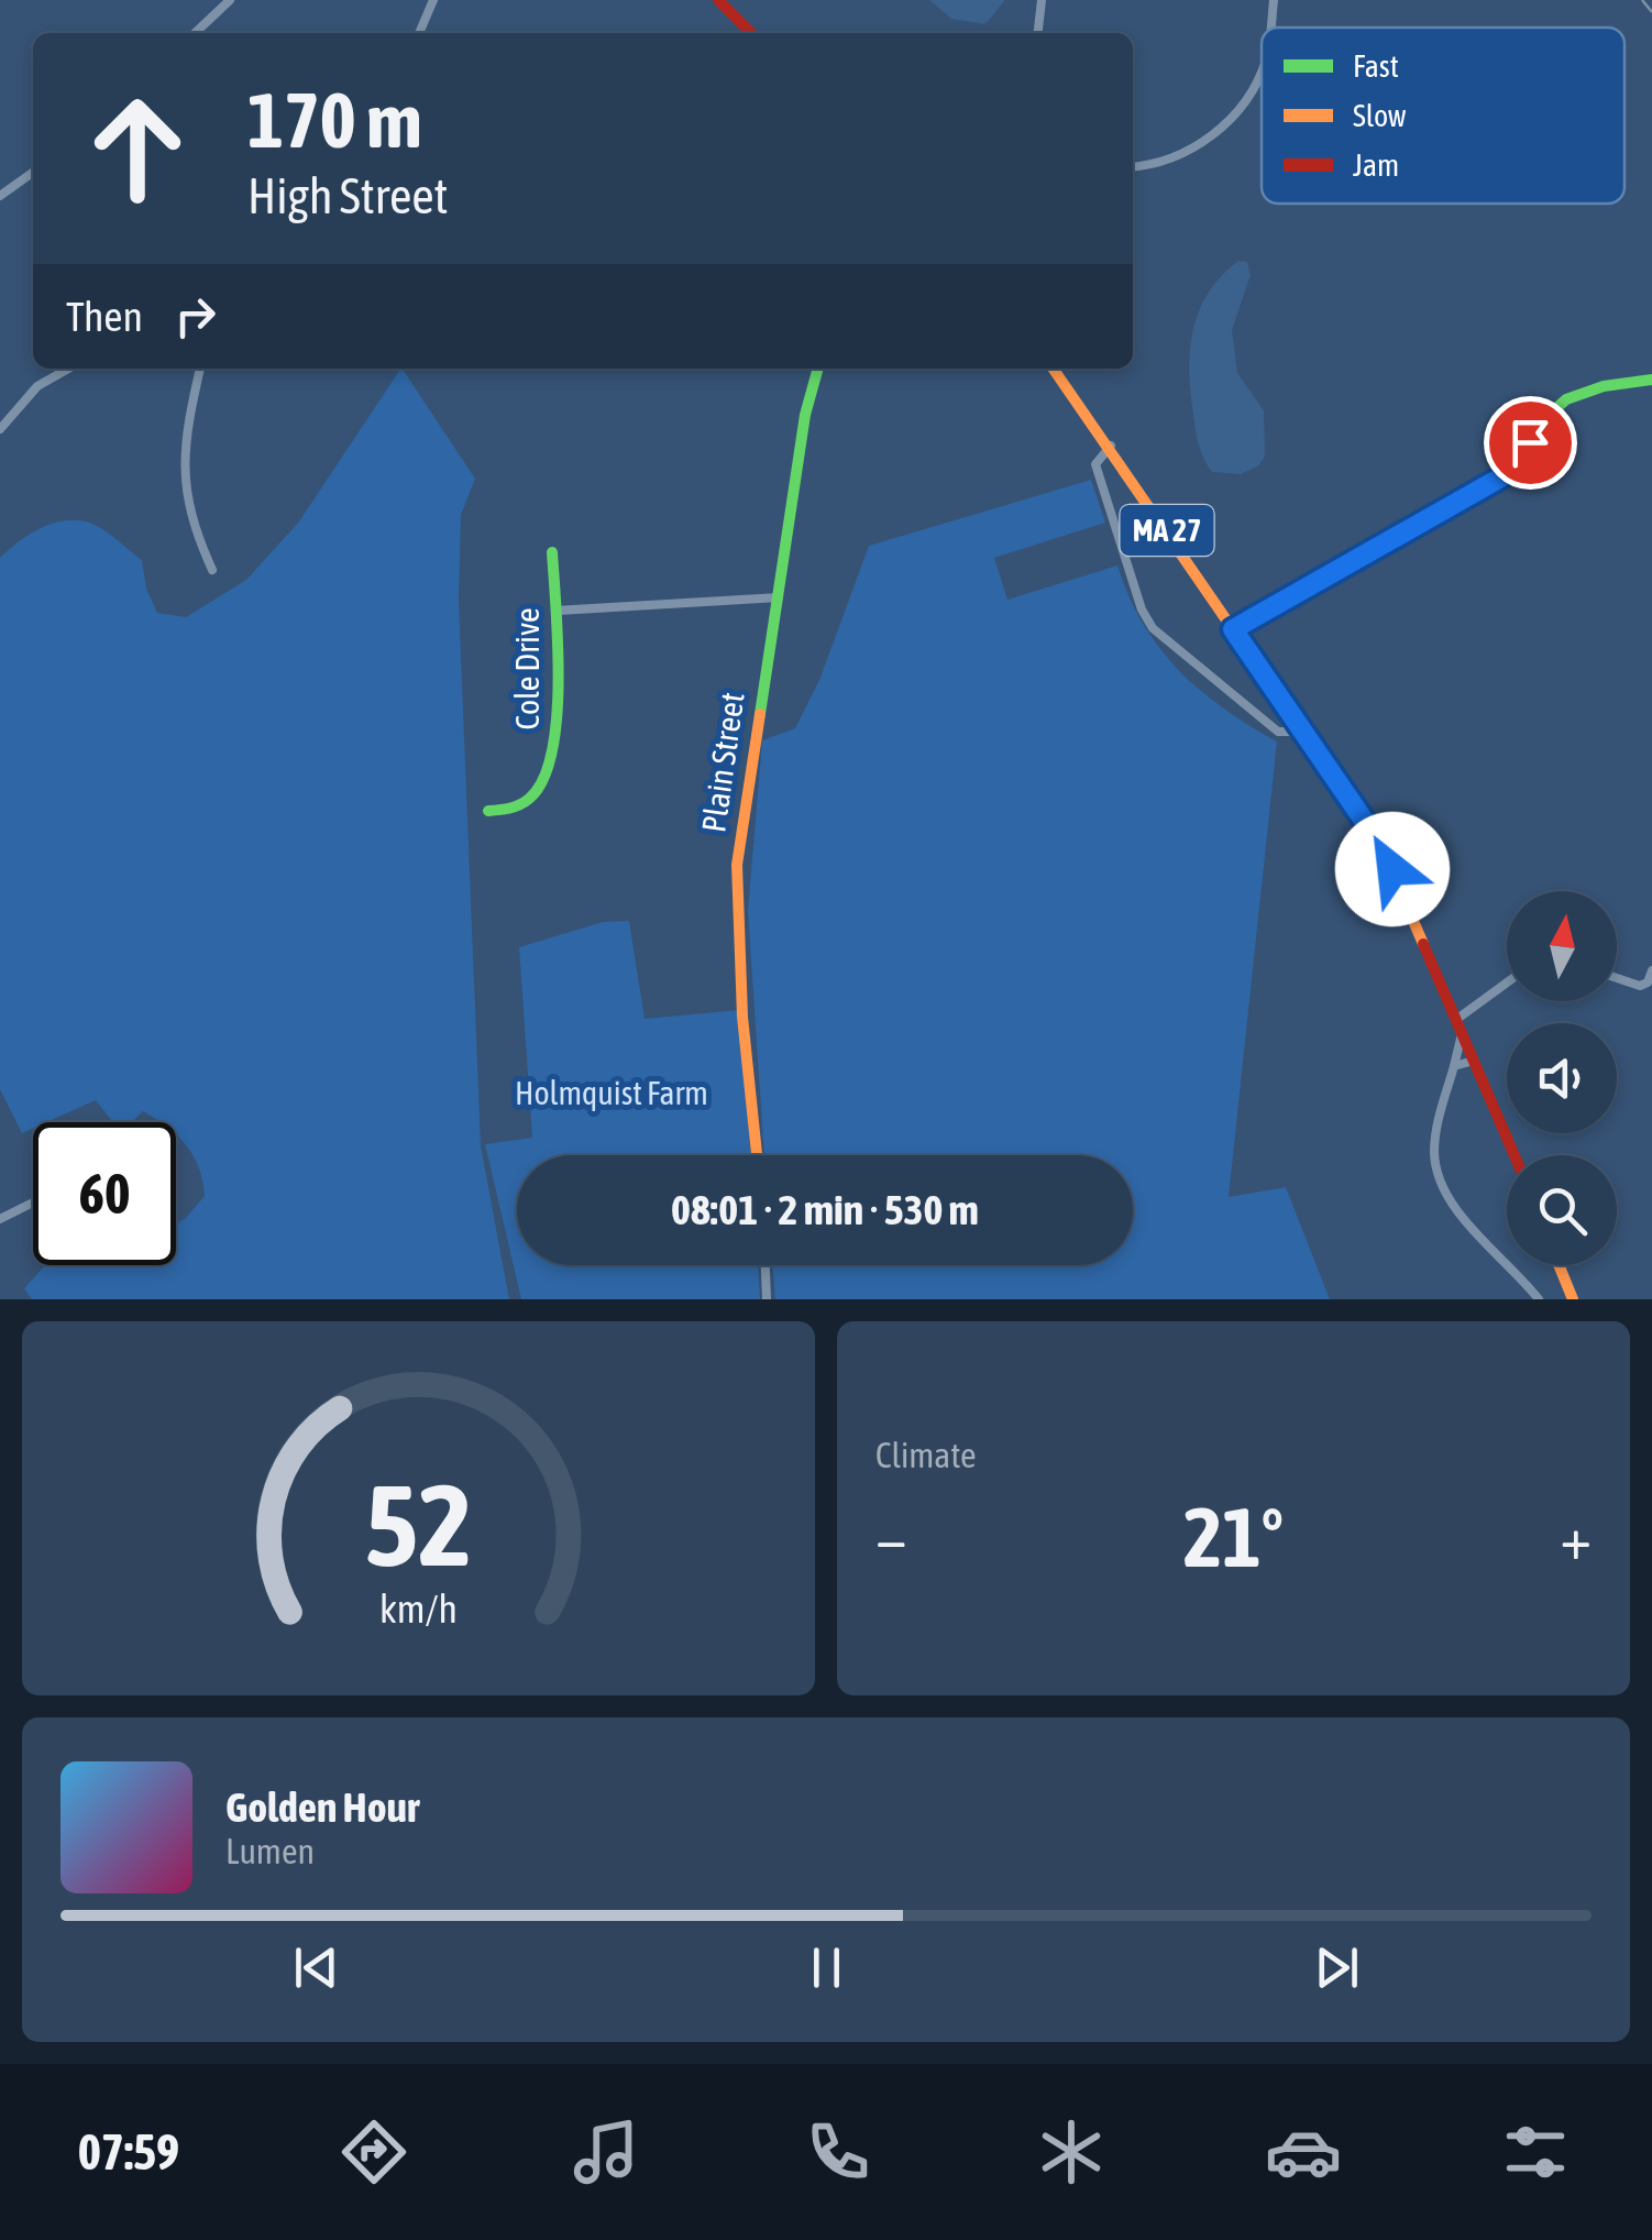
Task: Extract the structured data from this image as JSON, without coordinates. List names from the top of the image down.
{
  "streets": {
    "street": ["MA 27", "Cole Drive", "Plain Street"]
  },
  "parks": ["Holmquist Farm"],
  "legend": ["Fast", "Slow", "Jam"],
  "north": "top",
  "page": {
    "turn": ["170 m", "High Street"],
    "then": "Then",
    "limit": "60",
    "trip": "08:01 · 2 min · 530 m",
    "tile": "Climate",
    "heat": ["−", "21°", "+"],
    "song": ["Golden Hour", "Lumen"],
    "tabs": "07:59",
    "gauge": ["52", "km/h"]
  }
}
